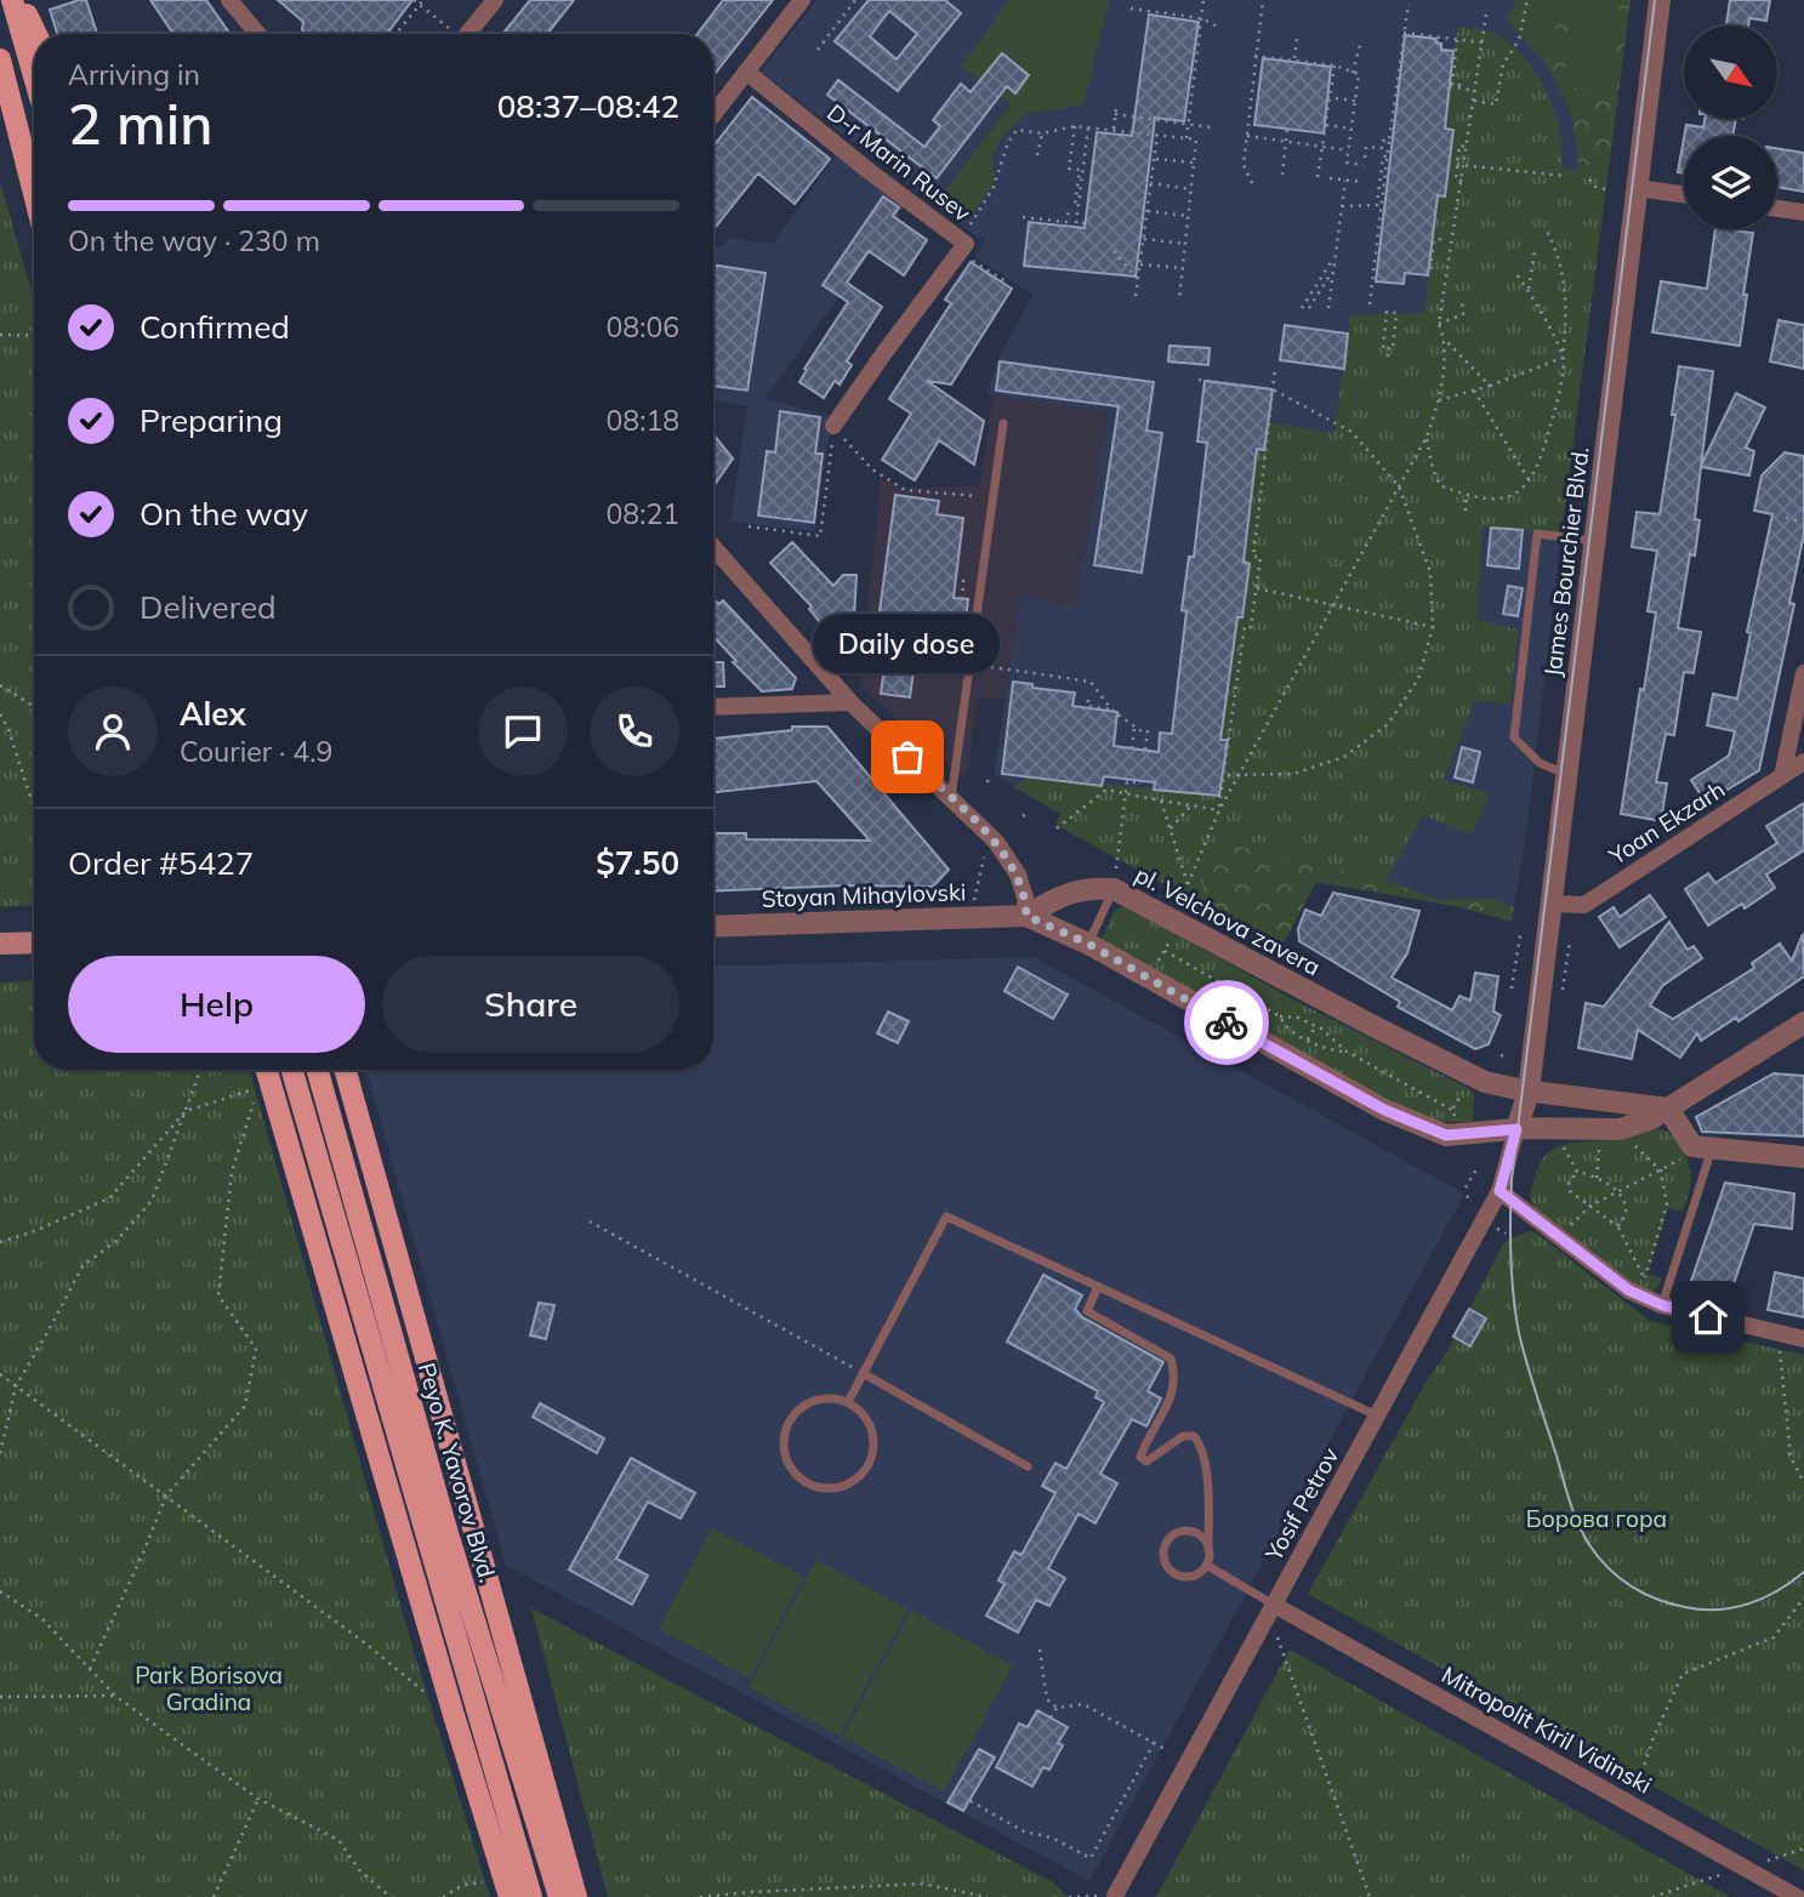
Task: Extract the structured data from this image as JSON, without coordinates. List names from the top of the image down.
{
  "streets": {
    "main road": ["Peyo K. Yavorov Blvd."],
    "street": [
      "D-r Marin Rusev",
      "James Bourchier Blvd.",
      "Yoan Ekzarh",
      "Stoyan Mihaylovski",
      "pl. Velchova zavera",
      "Yosif Petrov",
      "Mitropolit Kiril Vidinski"
    ]
  },
  "crossings": [
    ["James Bourchier Blvd.", "Yoan Ekzarh"],
    ["James Bourchier Blvd.", "pl. Velchova zavera"],
    ["James Bourchier Blvd.", "Yosif Petrov"],
    ["Stoyan Mihaylovski", "pl. Velchova zavera"],
    ["Yosif Petrov", "Mitropolit Kiril Vidinski"]
  ],
  "parks": ["Борова гора", "Park Borisova Gradina"],
  "places": ["Daily dose"],
  "north": "bottom right",
  "page": {
    "heading": ["2 min", "Arriving in", "08:37–08:42"],
    "panel": [
      "Alex",
      "Courier · 4.9",
      "Order #5427",
      "$7.50"
    ],
    "bar": "On the way · 230 m",
    "list": [
      ["Confirmed", "08:06"],
      ["Preparing", "08:18"],
      ["On the way", "08:21"],
      "Delivered"
    ],
    "bubble": "Daily dose",
    "buttons": ["Help", "Share"]
  }
}
